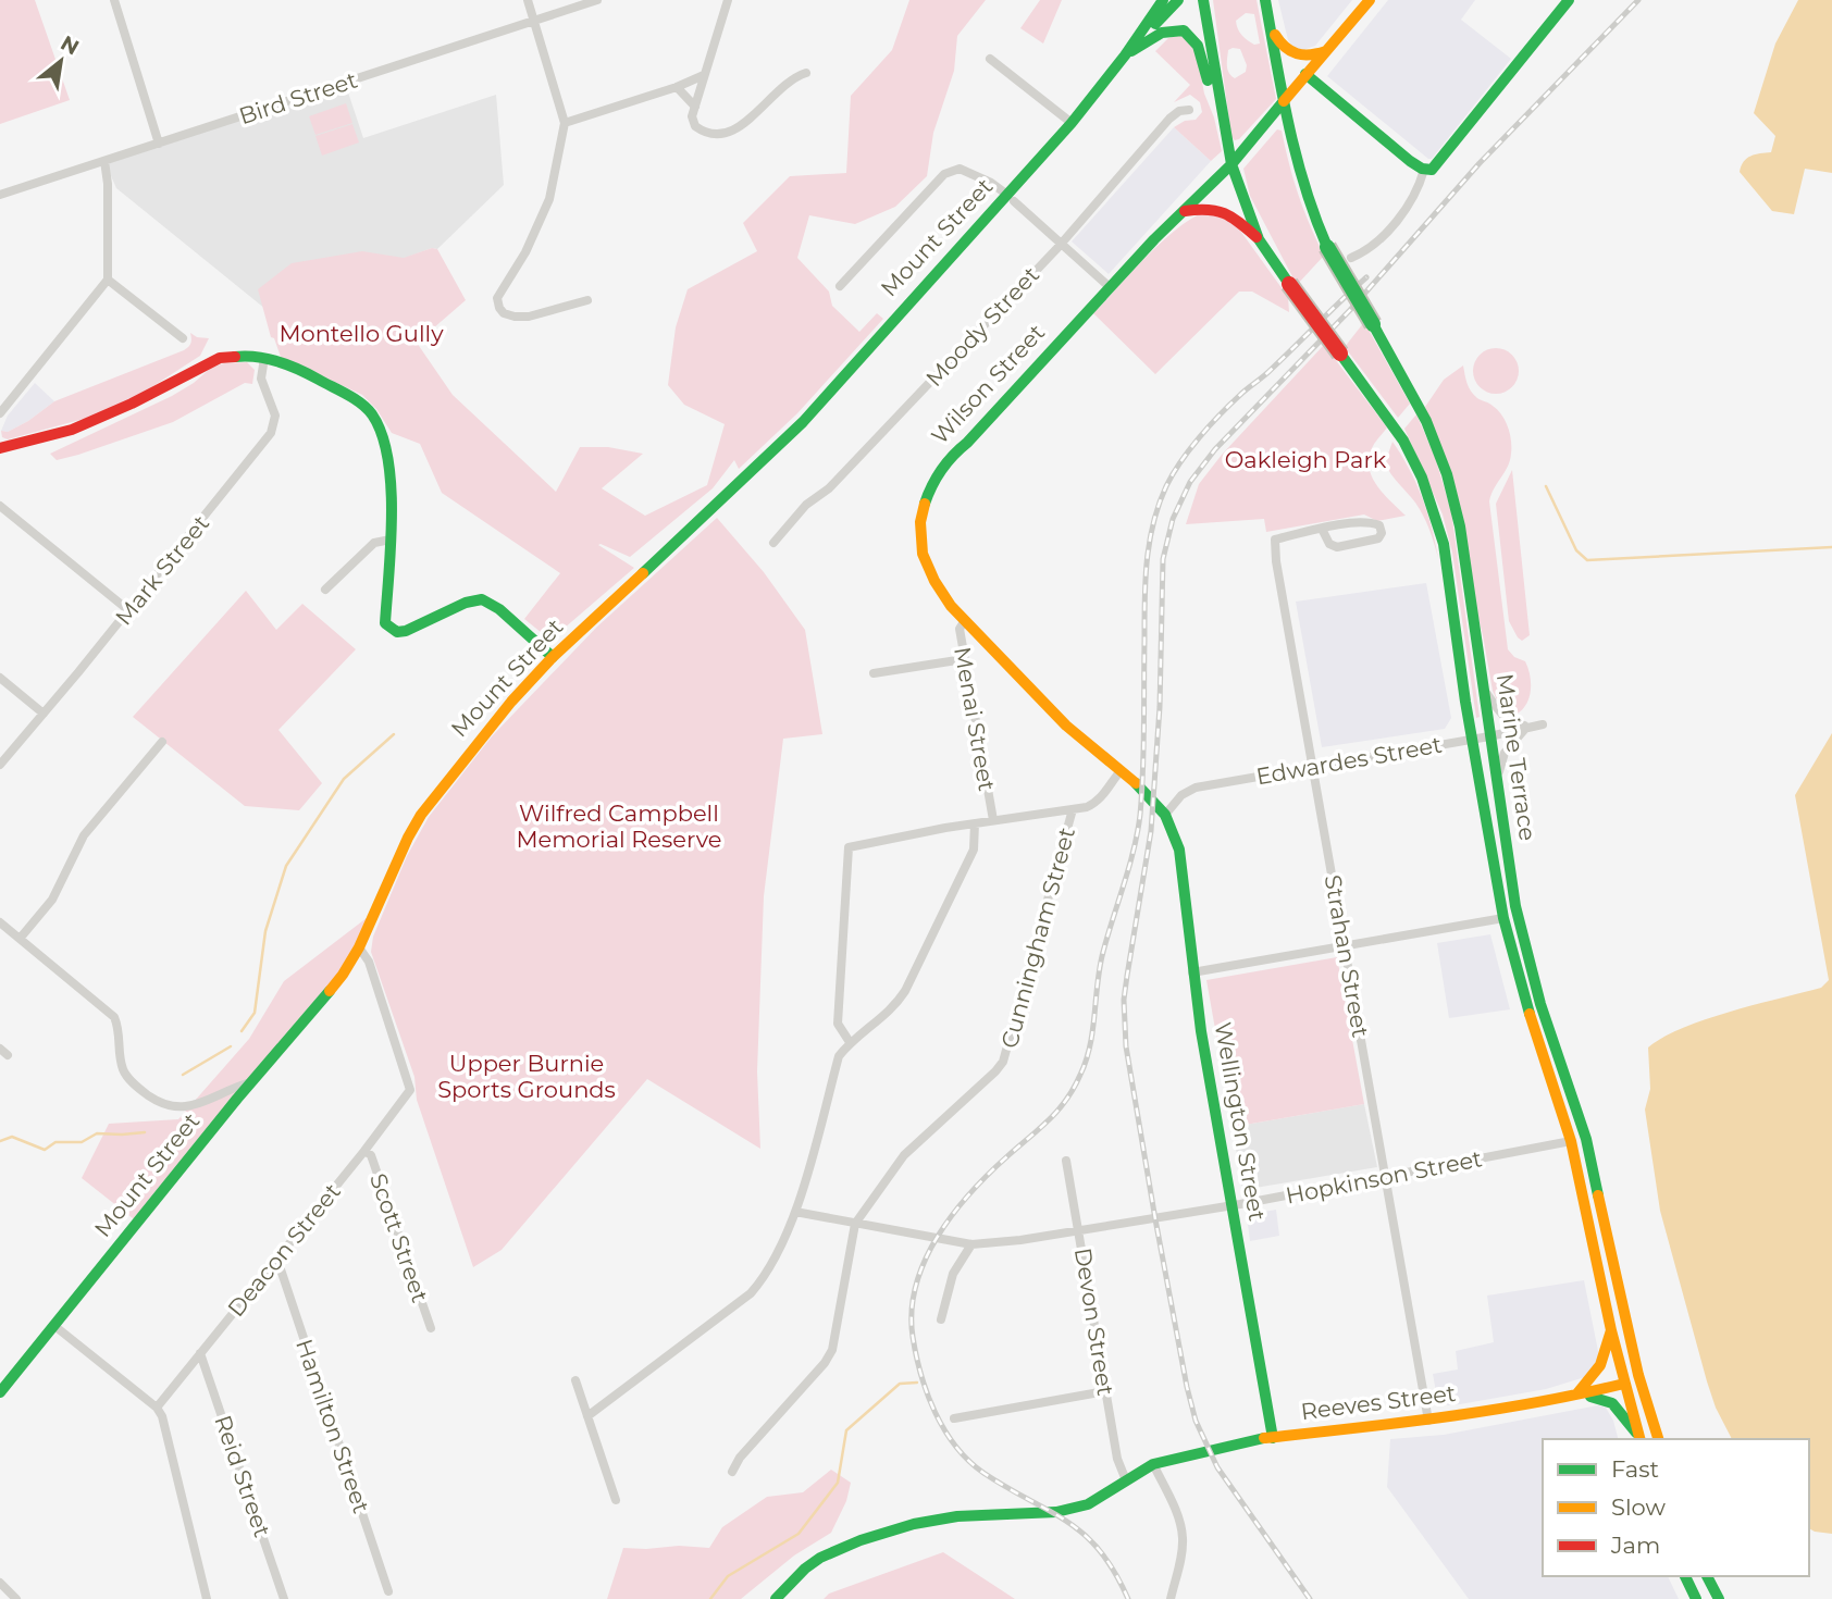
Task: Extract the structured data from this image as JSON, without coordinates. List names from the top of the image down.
{
  "streets": {
    "main road": [
      "Mount Street",
      "Wilson Street",
      "Marine Terrace",
      "Wellington Street",
      "Reeves Street"
    ],
    "street": [
      "Bird Street",
      "Moody Street",
      "Mark Street",
      "Menai Street",
      "Edwardes Street",
      "Cunningham Street",
      "Strahan Street",
      "Hopkinson Street",
      "Scott Street",
      "Deacon Street",
      "Devon Street",
      "Hamilton Street",
      "Reid Street"
    ]
  },
  "crossings": [
    ["Mount Street", "Deacon Street"],
    ["Wilson Street", "Menai Street"],
    ["Wilson Street", "Marine Terrace"],
    ["Wilson Street", "Edwardes Street"],
    ["Wilson Street", "Wellington Street"],
    ["Marine Terrace", "Edwardes Street"],
    ["Marine Terrace", "Hopkinson Street"],
    ["Marine Terrace", "Reeves Street"],
    ["Edwardes Street", "Strahan Street"],
    ["Edwardes Street", "Wellington Street"],
    ["Cunningham Street", "Hopkinson Street"],
    ["Strahan Street", "Hopkinson Street"],
    ["Strahan Street", "Reeves Street"],
    ["Wellington Street", "Hopkinson Street"],
    ["Wellington Street", "Reeves Street"],
    ["Hopkinson Street", "Devon Street"],
    ["Scott Street", "Deacon Street"],
    ["Deacon Street", "Hamilton Street"],
    ["Deacon Street", "Reid Street"],
    ["Devon Street", "Reeves Street"]
  ],
  "parks": [
    "Montello Gully",
    "Oakleigh Park",
    "Wilfred Campbell Memorial Reserve",
    "Upper Burnie Sports Grounds"
  ],
  "legend": ["Fast", "Slow", "Jam"],
  "north": "top right"
}
